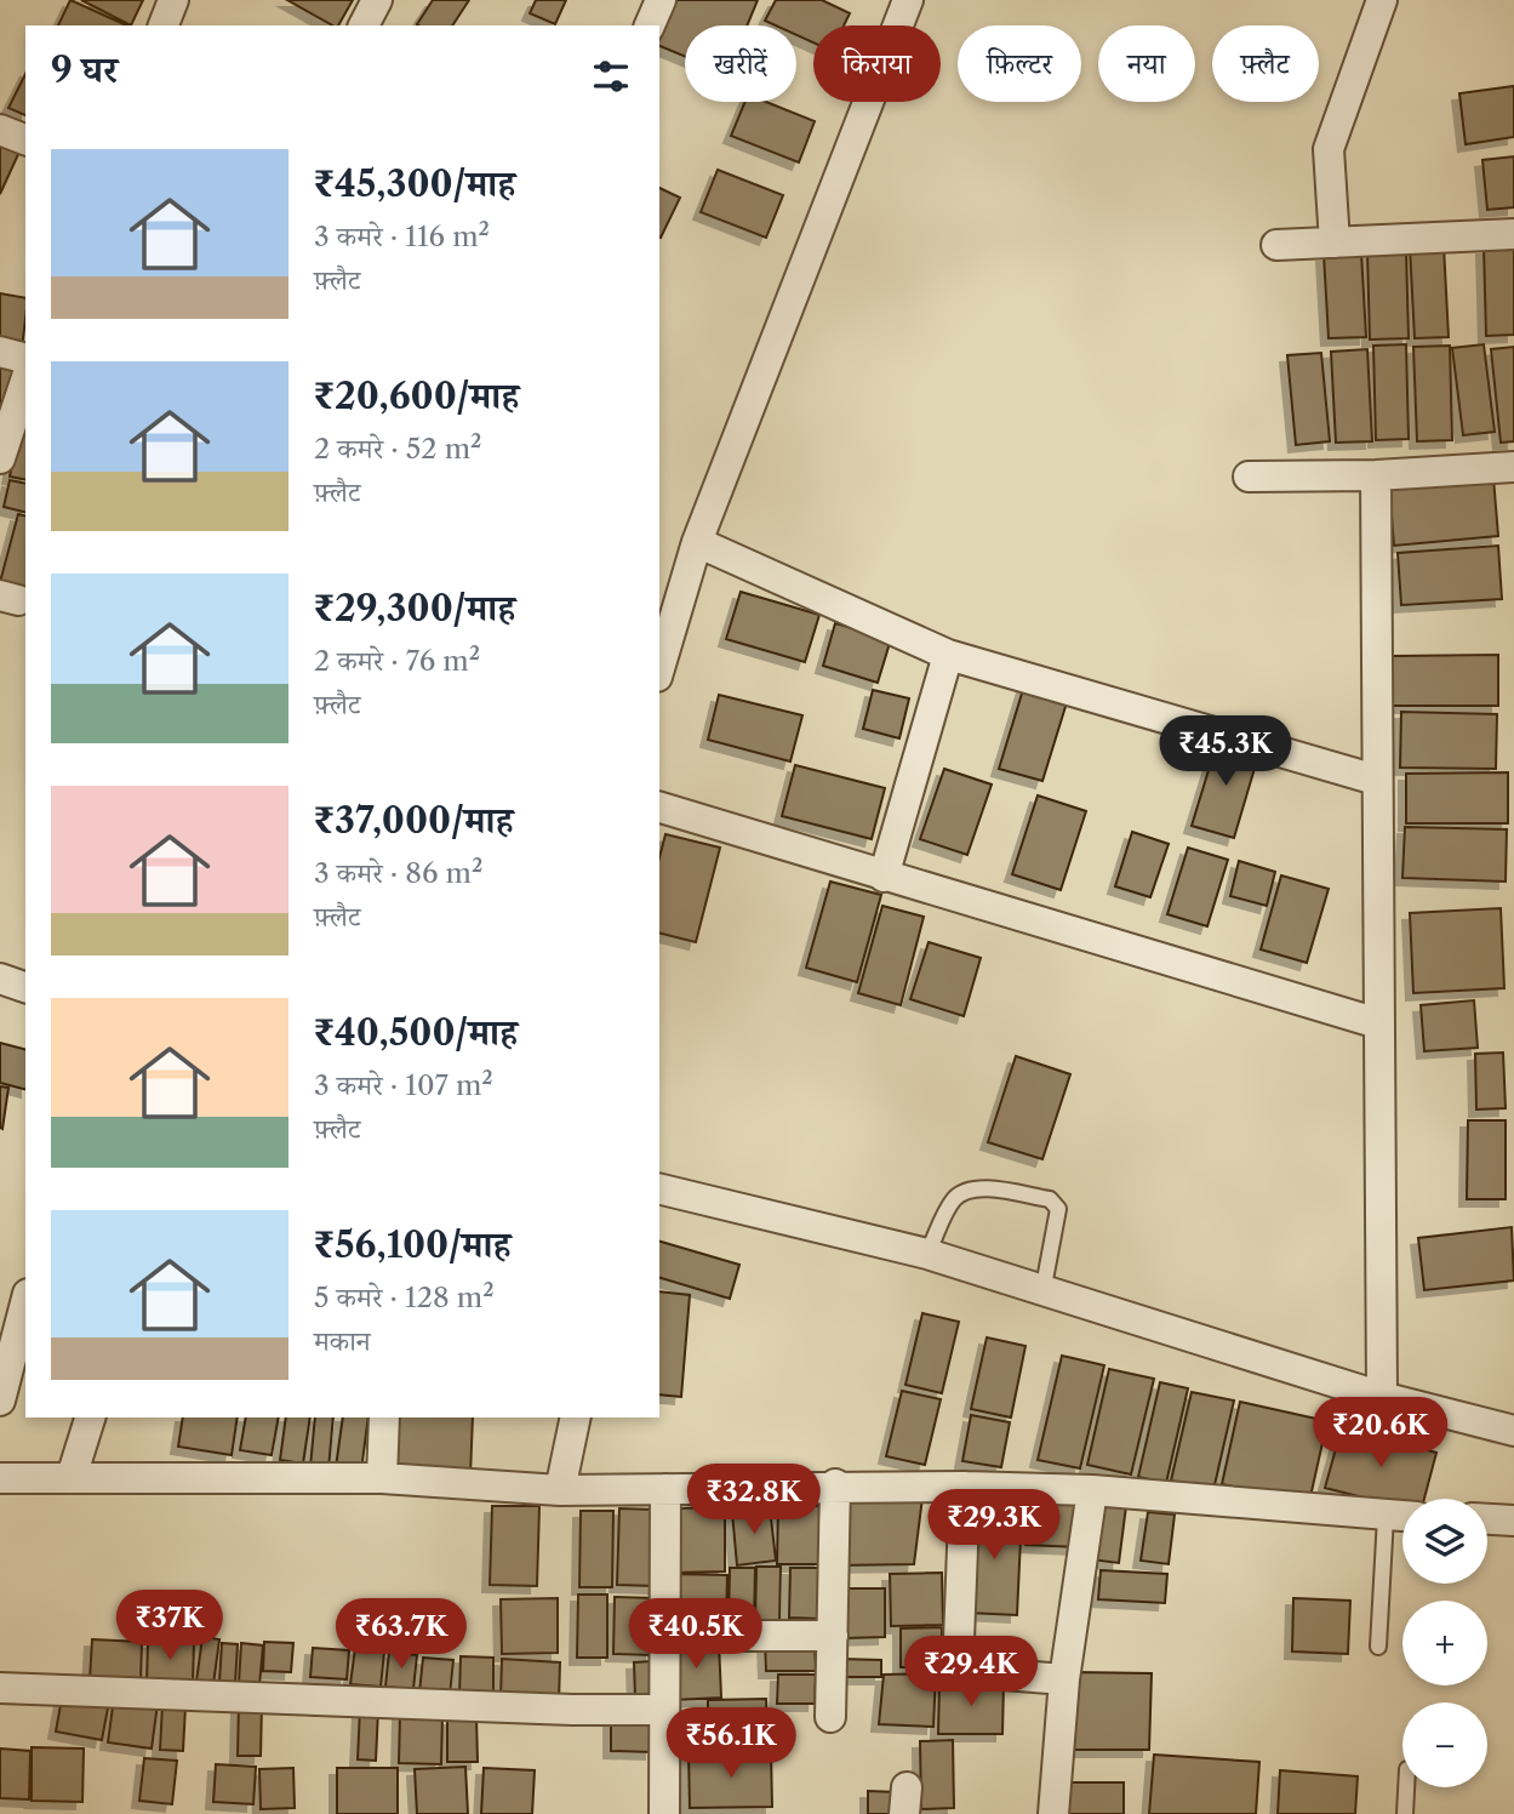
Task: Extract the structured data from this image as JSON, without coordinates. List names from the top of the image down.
{
  "page": {
    "chip": [
      "खरीदें",
      "किराया",
      "फ़िल्टर",
      "नया",
      "फ़्लैट"
    ],
    "heading": "9 घर",
    "list": [
      {
        "name": "₹45,300/माह",
        "note": "3 कमरे · 116 m² · फ़्लैट"
      },
      {
        "name": "₹20,600/माह",
        "note": "2 कमरे · 52 m² · फ़्लैट"
      },
      {
        "name": "₹29,300/माह",
        "note": "2 कमरे · 76 m² · फ़्लैट"
      },
      {
        "name": "₹37,000/माह",
        "note": "3 कमरे · 86 m² · फ़्लैट"
      },
      {
        "name": "₹40,500/माह",
        "note": "3 कमरे · 107 m² · फ़्लैट"
      },
      {
        "name": "₹56,100/माह",
        "note": "5 कमरे · 128 m² · मकान"
      }
    ],
    "price": [
      "₹45.3K",
      "₹20.6K",
      "₹32.8K",
      "₹29.3K",
      "₹37K",
      "₹63.7K",
      "₹40.5K",
      "₹29.4K",
      "₹56.1K"
    ],
    "map_buttons": ["+", "−"]
  }
}
